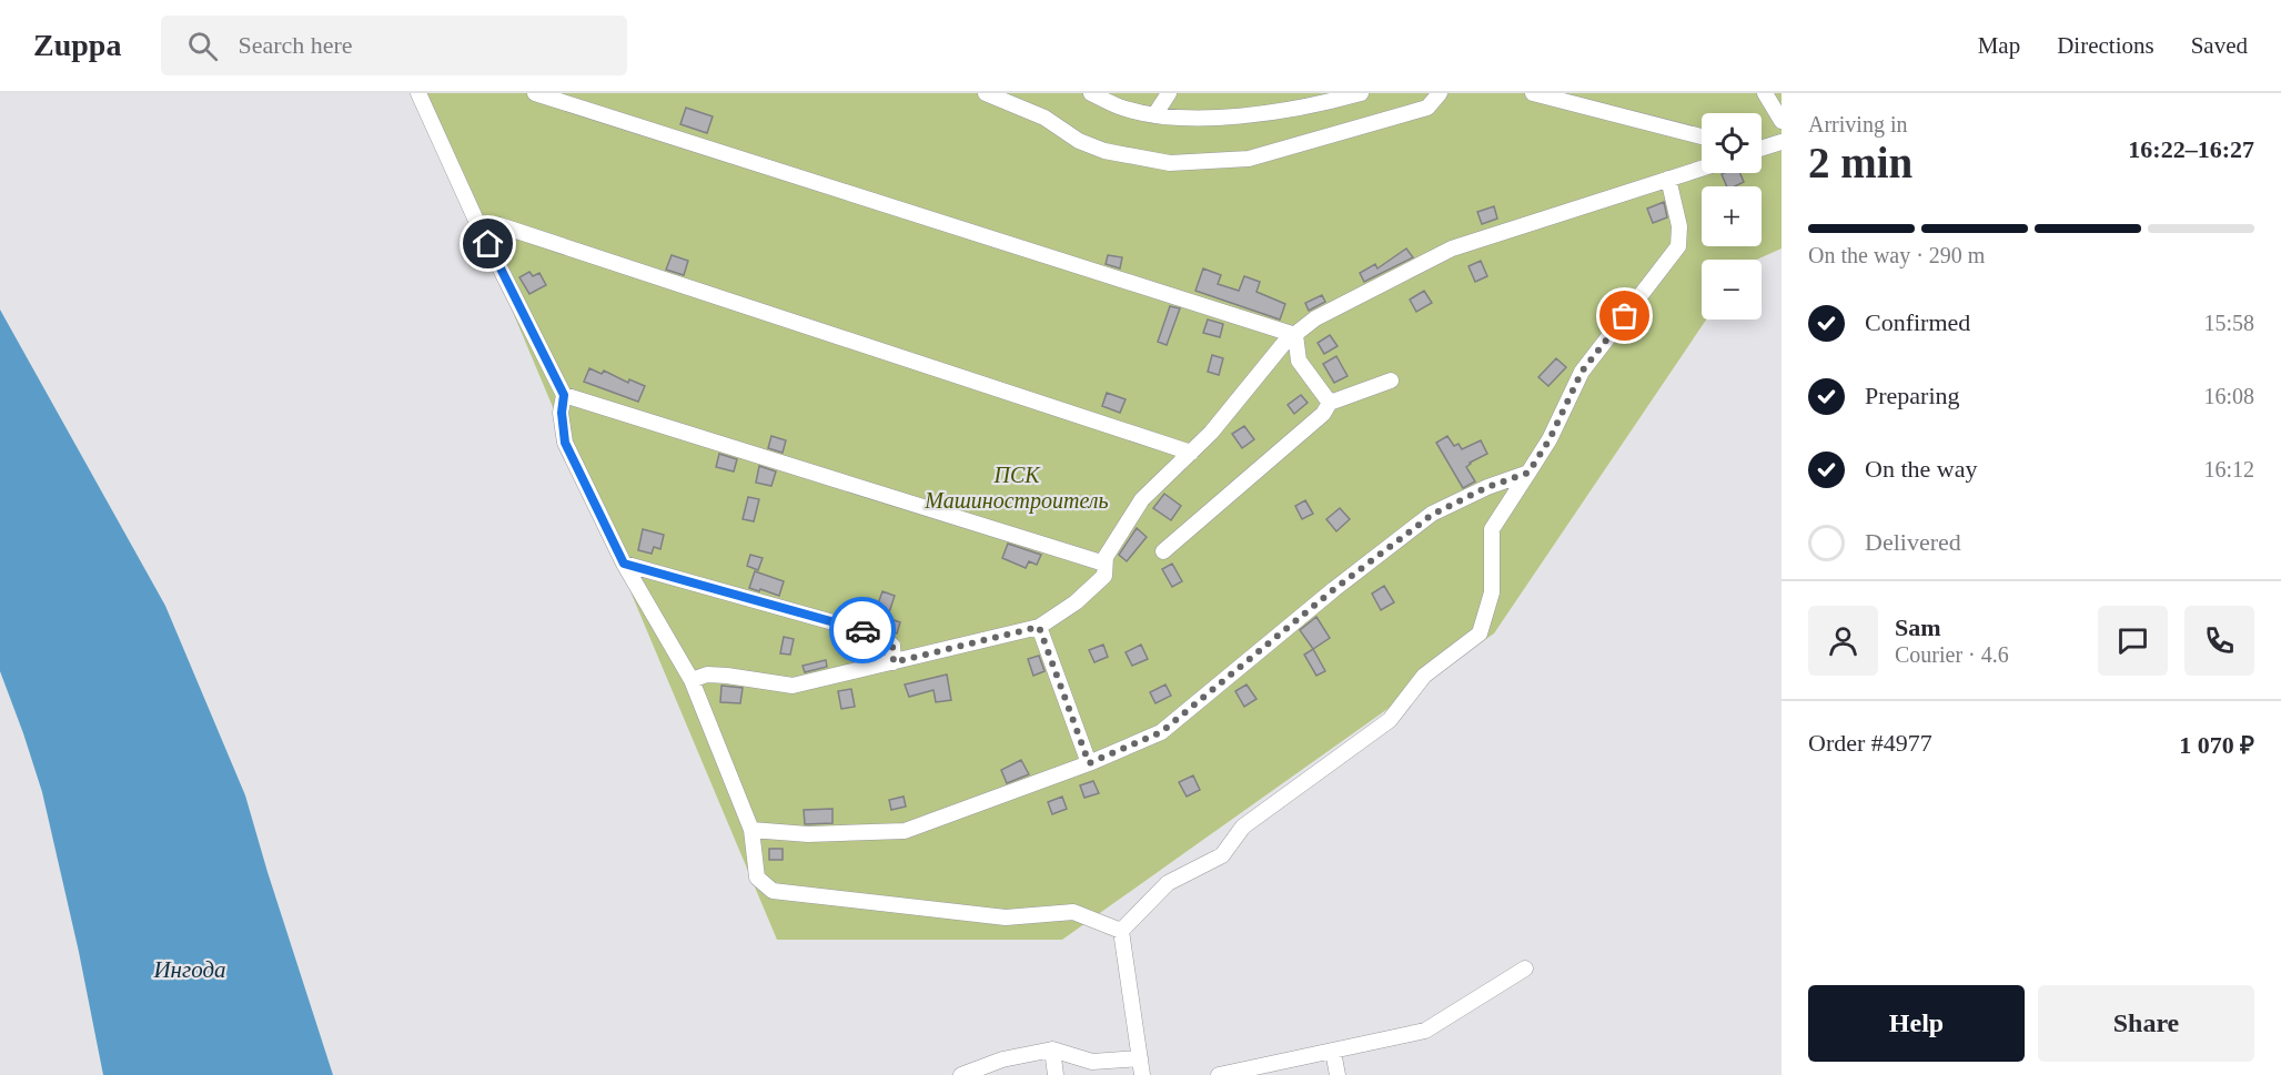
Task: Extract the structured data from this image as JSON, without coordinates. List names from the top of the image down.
{
  "water": ["Ингода"],
  "parks": ["ПСК Машиностроитель"],
  "page": {
    "header": "Zuppa",
    "search": "Search here",
    "nav": ["Map", "Directions", "Saved"],
    "heading": ["2 min", "Arriving in", "16:22–16:27"],
    "panel": [
      "Sam",
      "Courier · 4.6",
      "Order #4977",
      "1 070 ₽"
    ],
    "map_buttons": ["+", "−"],
    "bar": "On the way · 290 m",
    "list": [
      ["Confirmed", "15:58"],
      ["Preparing", "16:08"],
      ["On the way", "16:12"],
      "Delivered"
    ],
    "buttons": ["Help", "Share"]
  }
}
